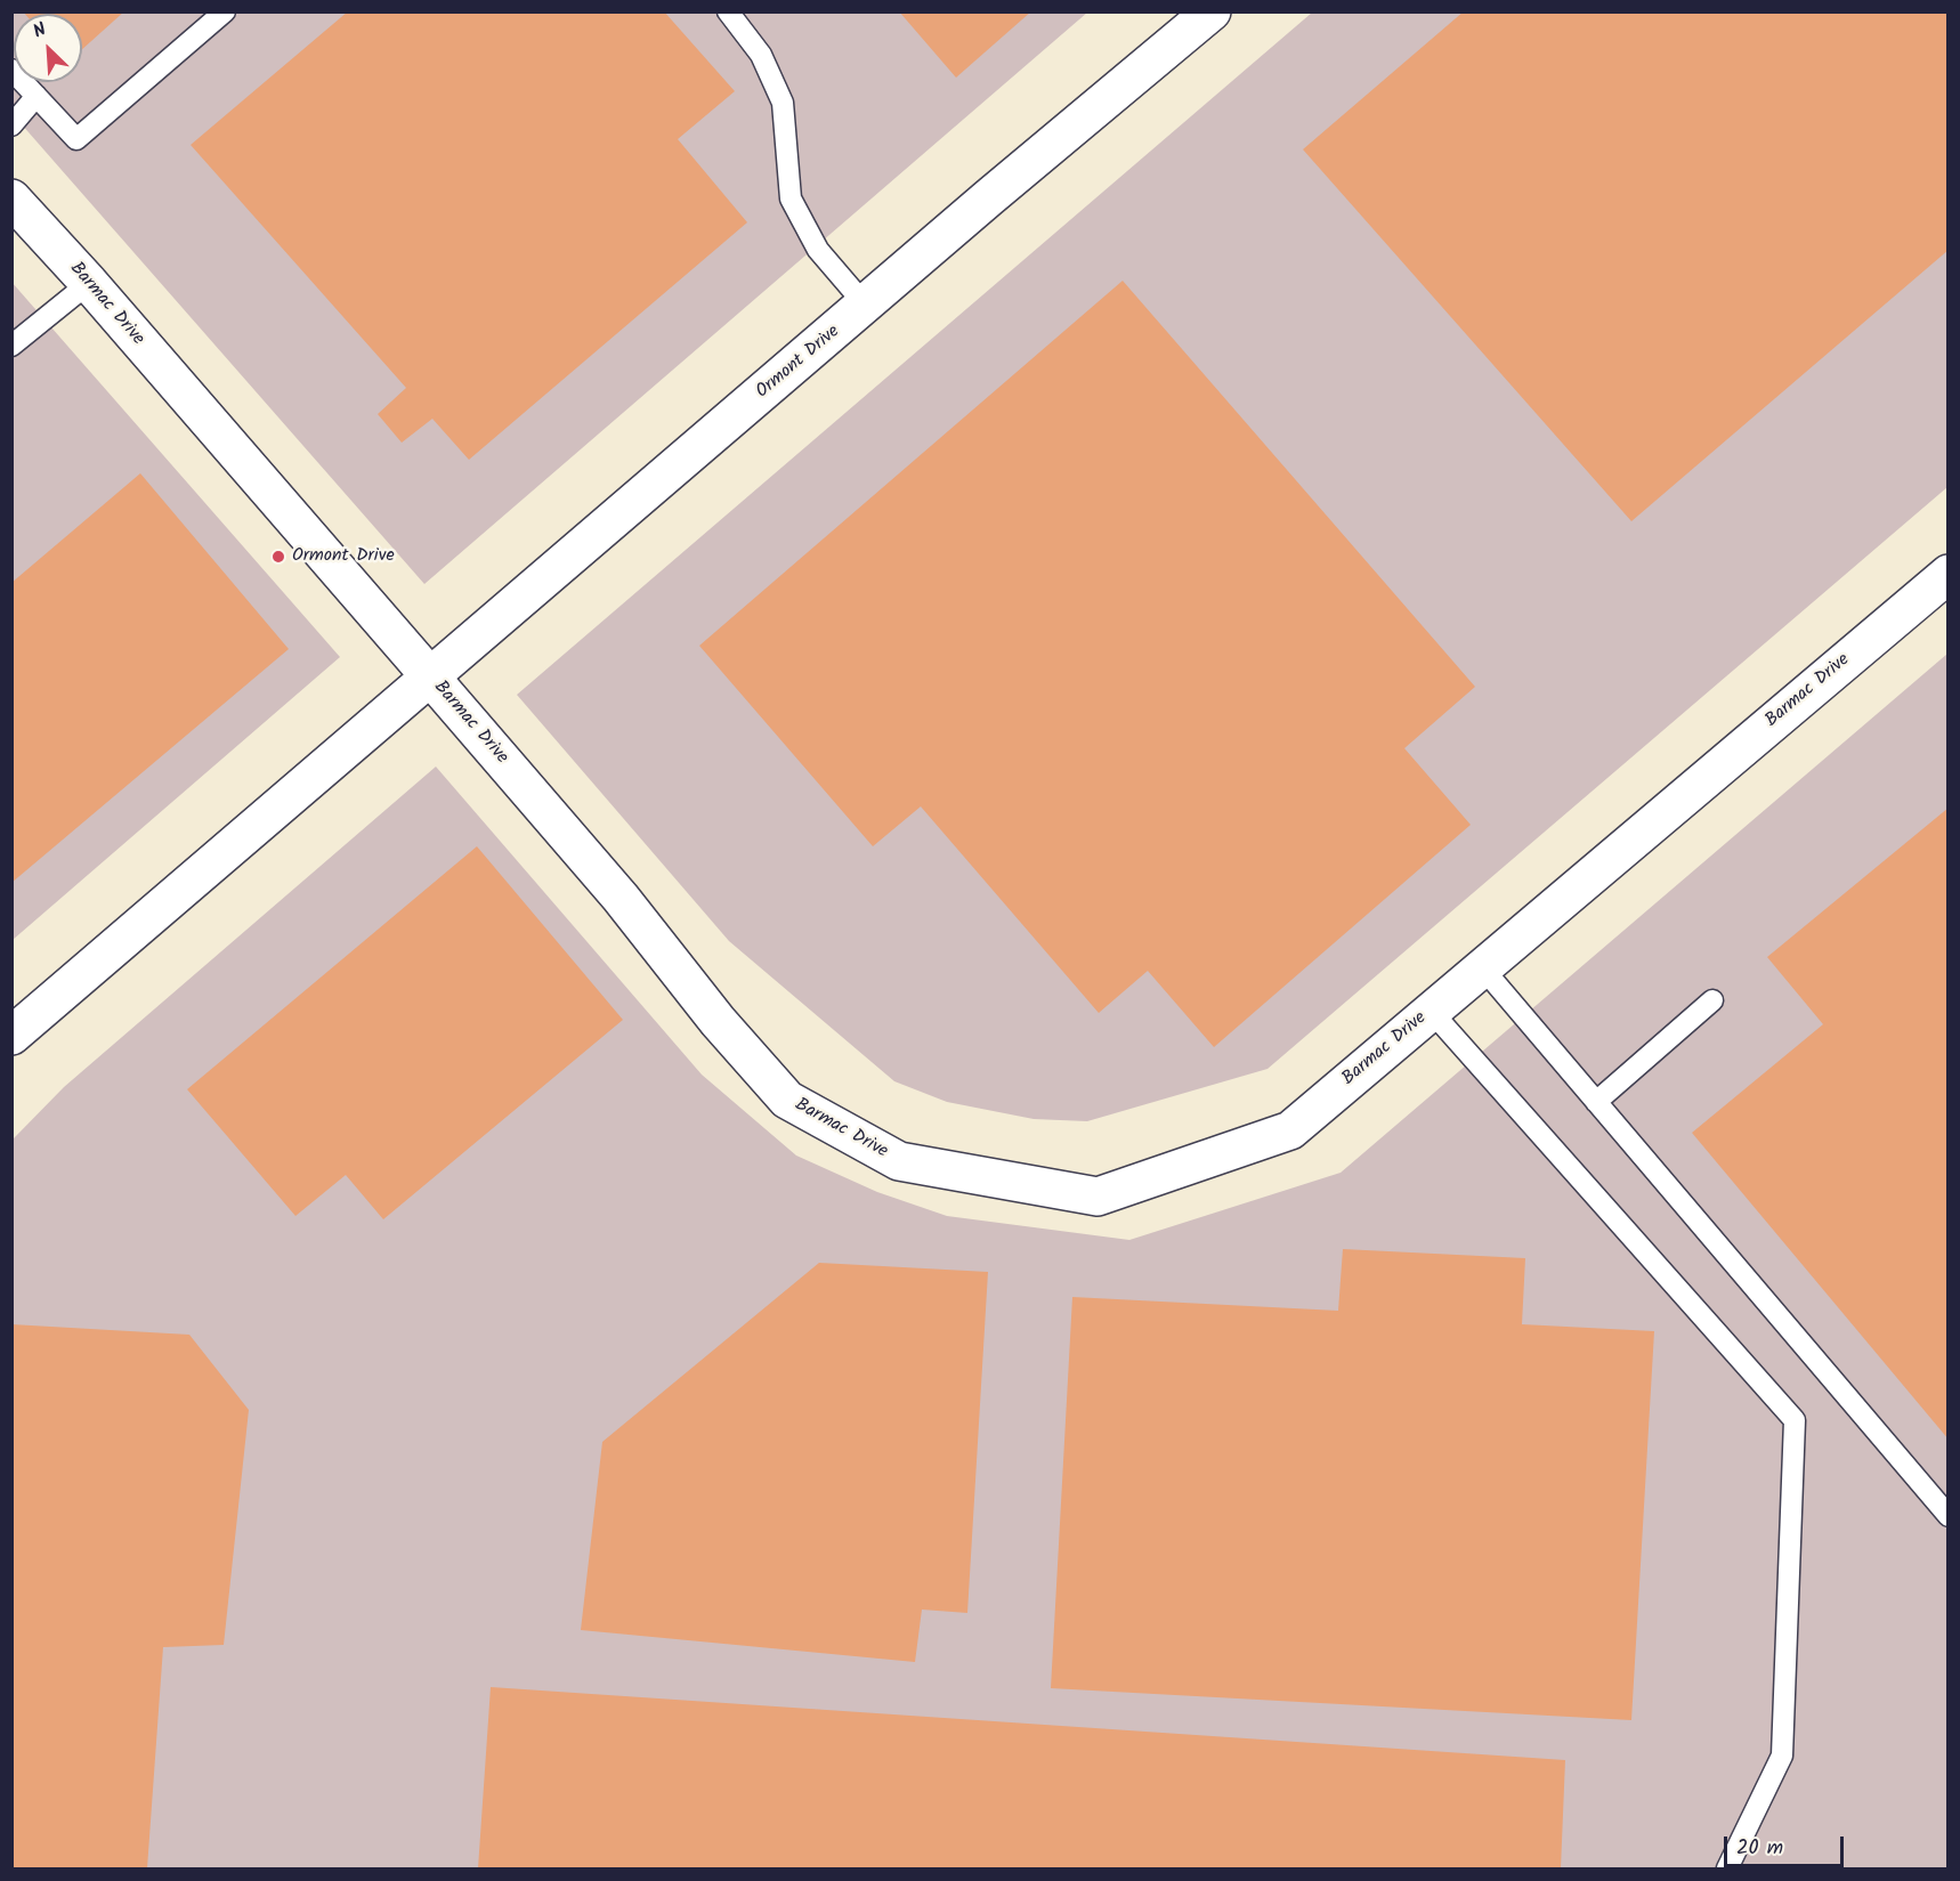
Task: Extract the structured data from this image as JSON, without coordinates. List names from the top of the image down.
{
  "streets": {
    "street": ["Barmac Drive", "Ormont Drive"]
  },
  "crossings": [
    ["Barmac Drive", "Ormont Drive"]
  ],
  "places": ["Ormont Drive"],
  "scale_bar": "20 m",
  "north": "top left"
}
